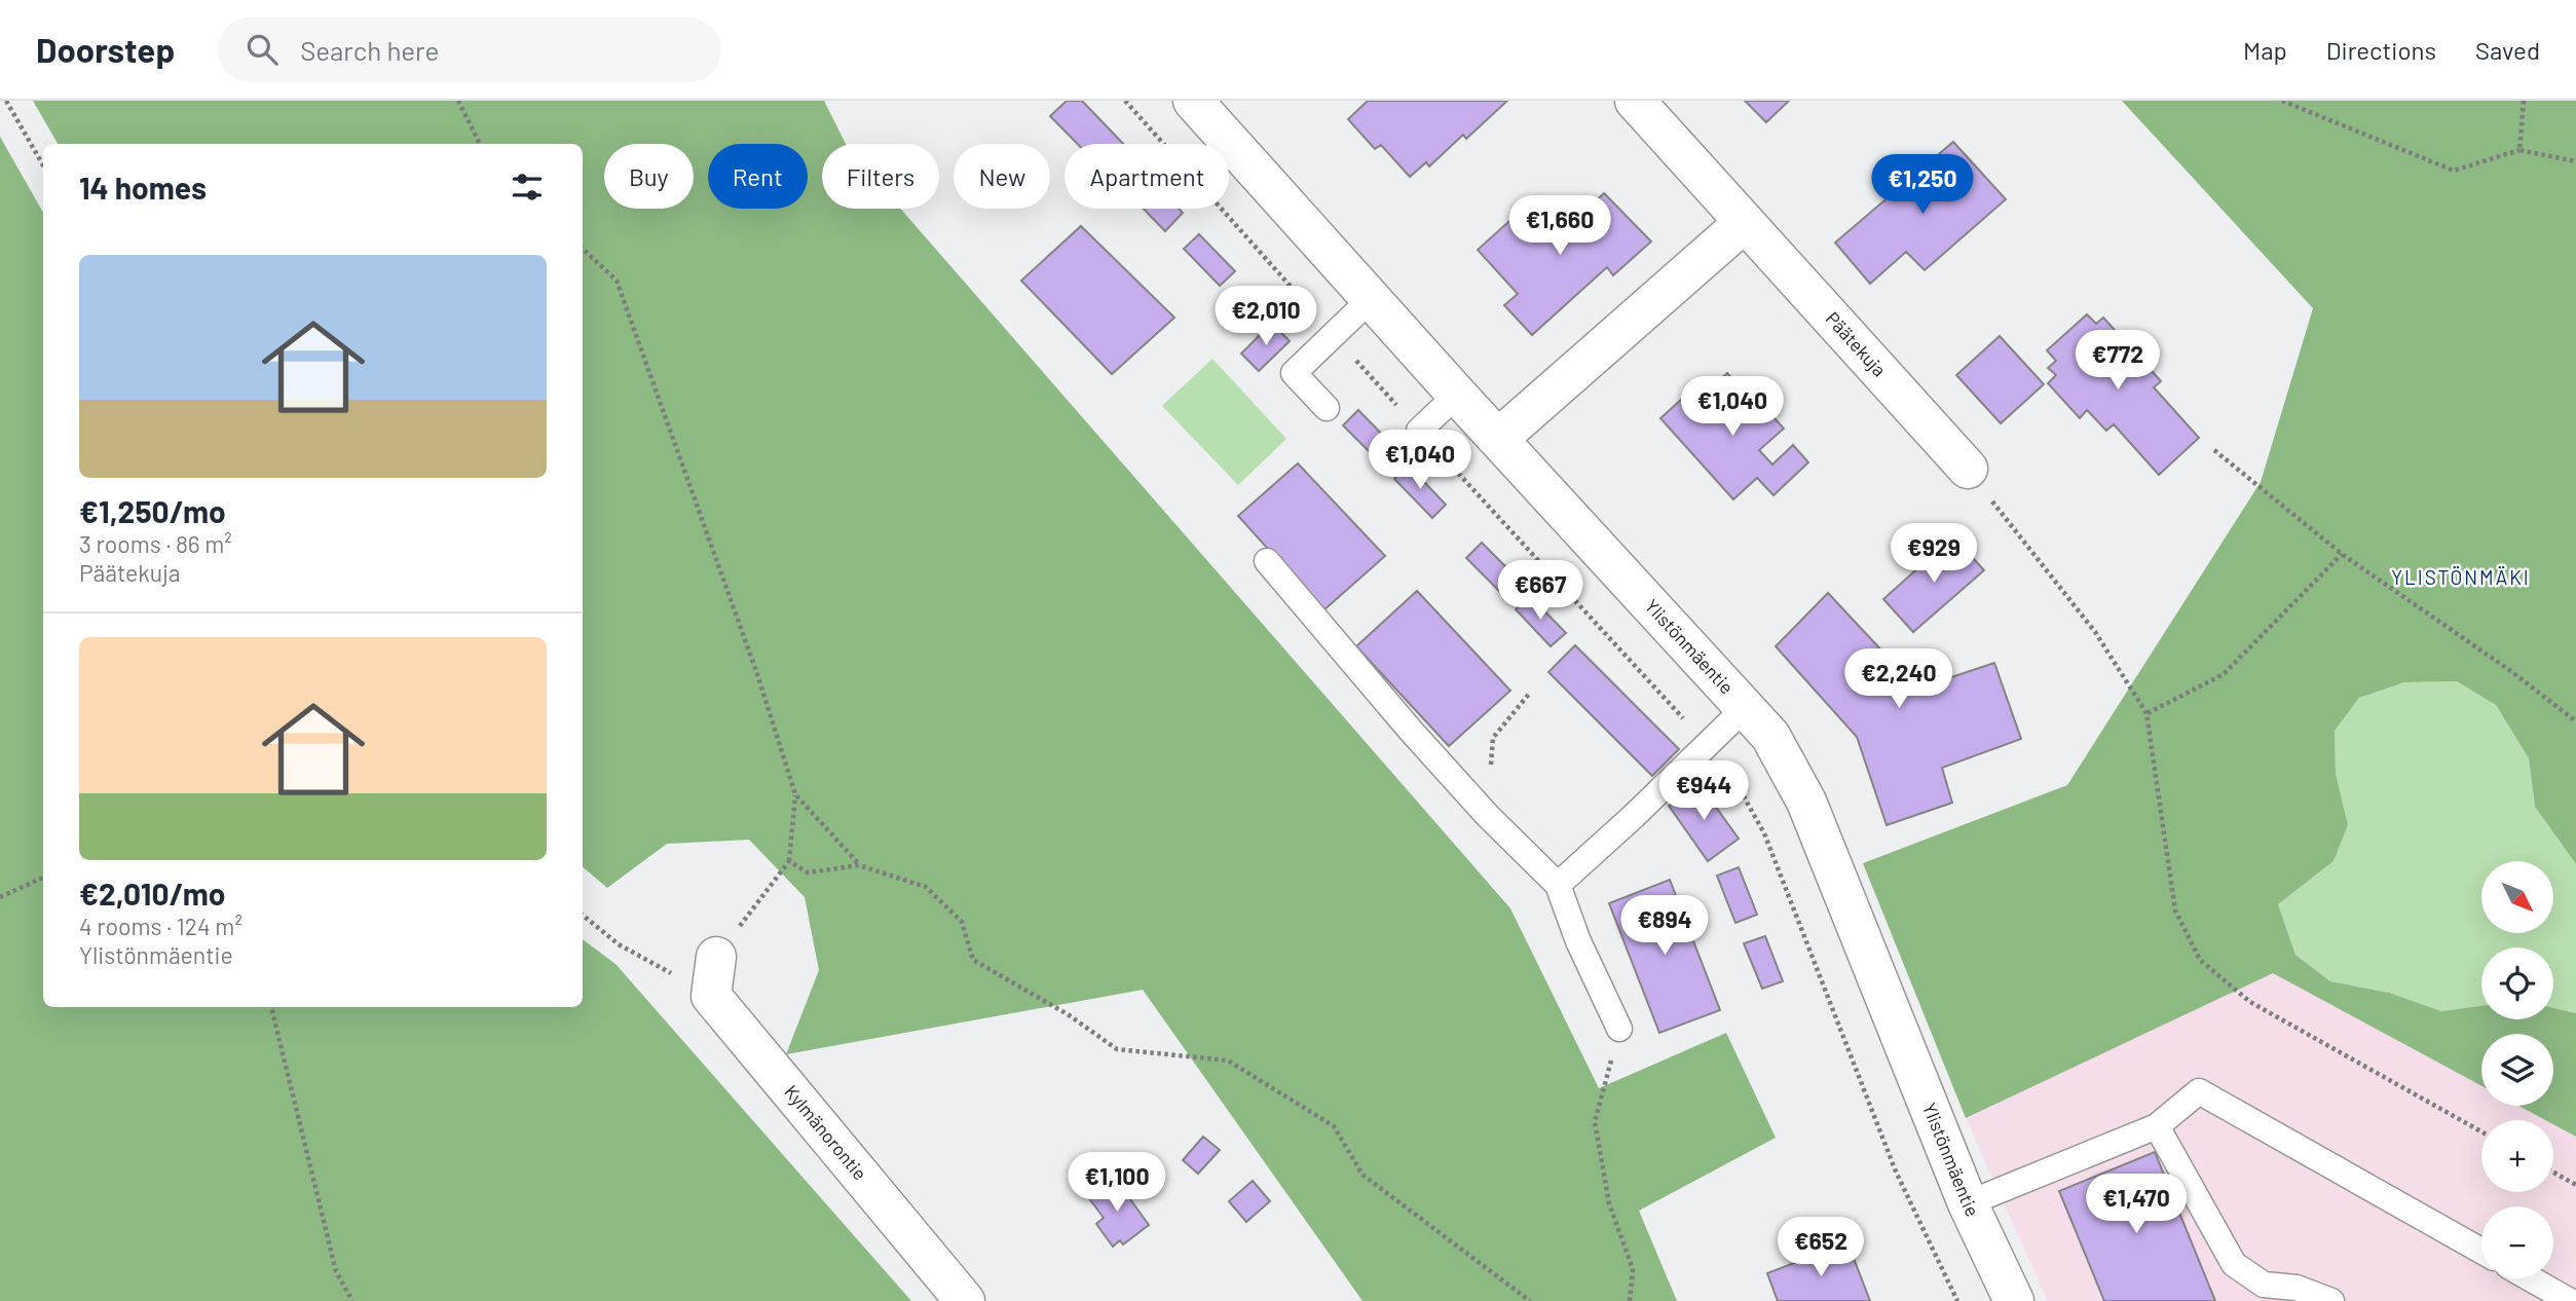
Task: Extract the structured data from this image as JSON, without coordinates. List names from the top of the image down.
{
  "streets": {
    "street": ["Päätekuja", "Ylistönmäentie", "Kylmänorontie"]
  },
  "districts": ["YLISTÖNMÄKI"],
  "north": "bottom right",
  "page": {
    "header": "Doorstep",
    "search": "Search here",
    "nav": ["Map", "Directions", "Saved"],
    "chip": [
      "Buy",
      "Rent",
      "Filters",
      "New",
      "Apartment"
    ],
    "heading": "14 homes",
    "price": [
      "€1,250",
      "€1,660",
      "€2,010",
      "€772",
      "€1,040",
      "€1,040",
      "€929",
      "€667",
      "€2,240",
      "€944",
      "€894",
      "€1,100",
      "€1,470",
      "€652"
    ],
    "list": [
      {
        "name": "€1,250/mo",
        "note": "3 rooms · 86 m² · Päätekuja"
      },
      {
        "name": "€2,010/mo",
        "note": "4 rooms · 124 m² · Ylistönmäentie"
      }
    ],
    "map_buttons": ["+", "−"]
  }
}
